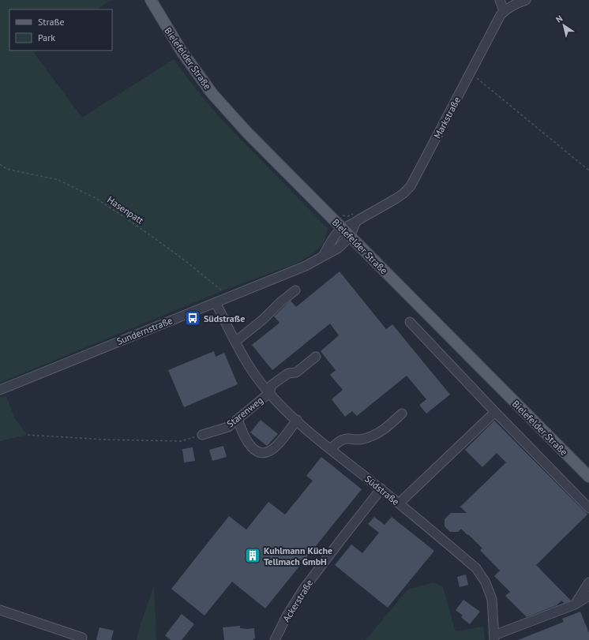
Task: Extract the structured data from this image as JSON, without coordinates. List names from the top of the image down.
{
  "streets": {
    "main road": ["Bielefelder Straße"],
    "street": [
      "Markstraße",
      "Sundernstraße",
      "Starenweg",
      "Südstraße",
      "Ackerstraße"
    ],
    "path": ["Hasenpatt"]
  },
  "crossings": [
    ["Bielefelder Straße", "Markstraße"],
    ["Bielefelder Straße", "Sundernstraße"],
    ["Hasenpatt", "Sundernstraße"],
    ["Sundernstraße", "Südstraße"],
    ["Starenweg", "Südstraße"],
    ["Südstraße", "Ackerstraße"]
  ],
  "places": {
    "bus stop": ["Südstraße"],
    "building": ["Kuhlmann Küche Tellmach GmbH"]
  },
  "legend": ["Straße", "Park"],
  "north": "top left"
}
